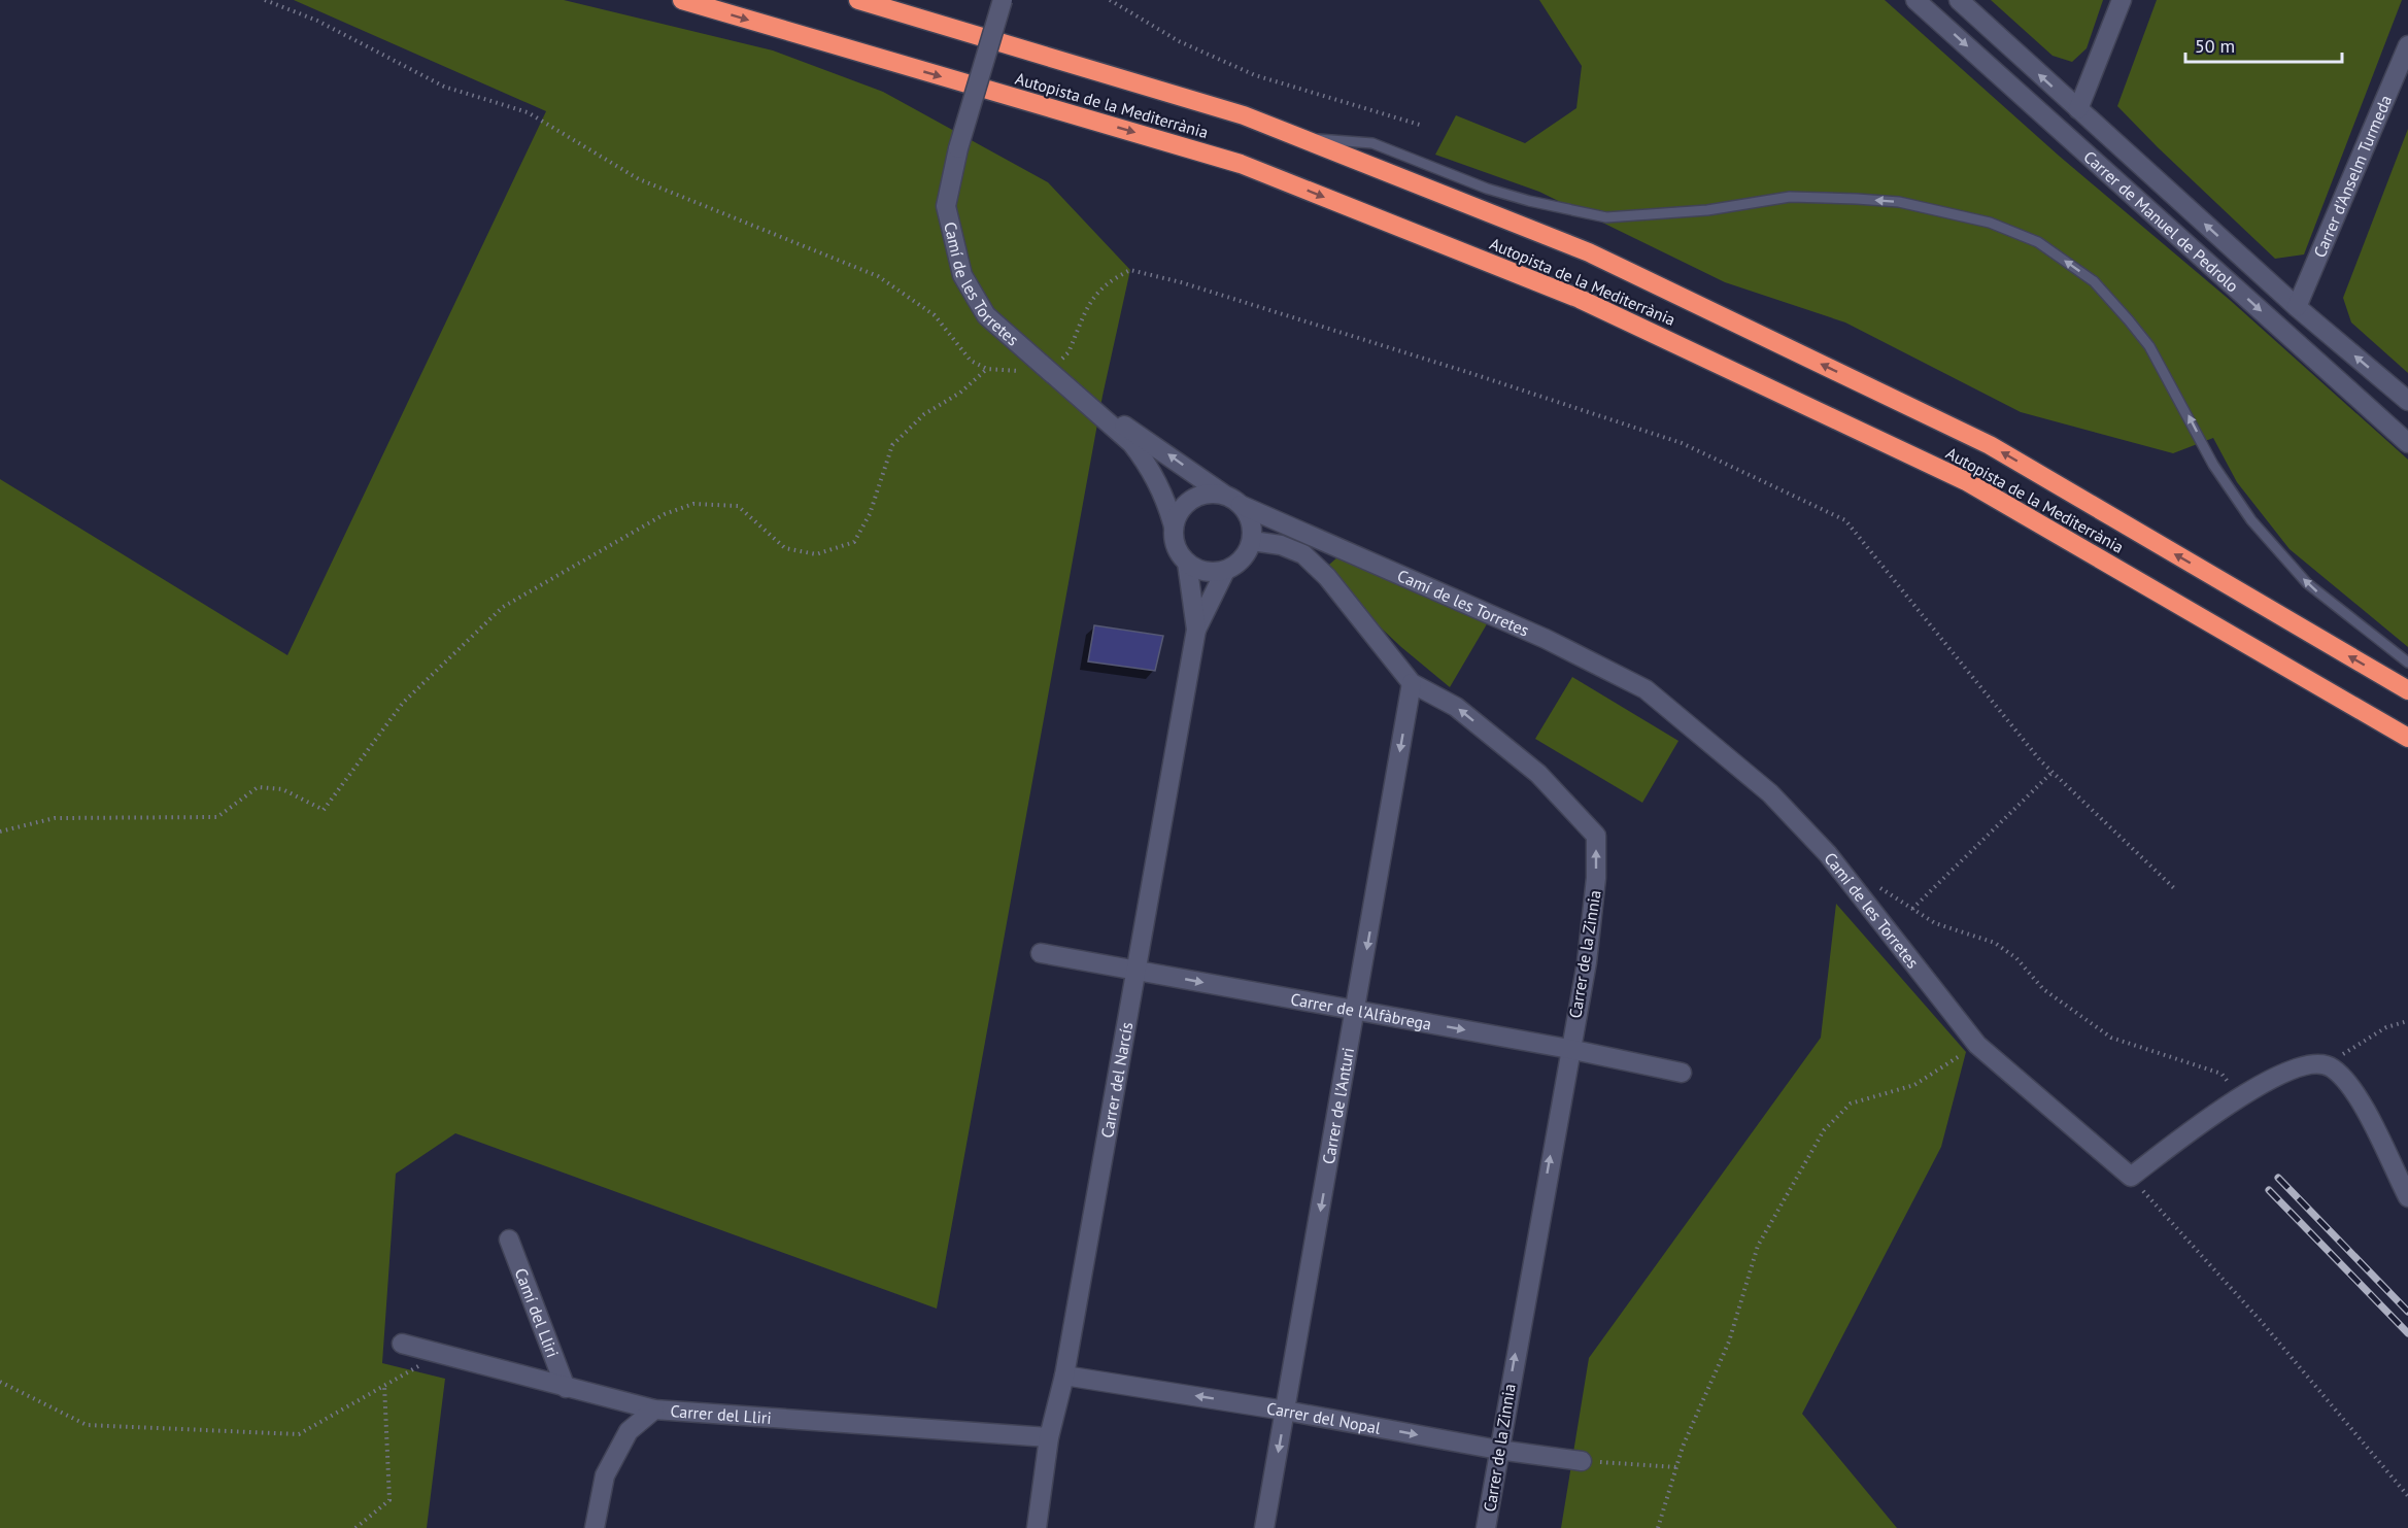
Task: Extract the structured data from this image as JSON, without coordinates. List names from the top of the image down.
{
  "streets": {
    "highway": ["Autopista de la Mediterrània"],
    "street": [
      "Carrer d'Anselm Turmeda",
      "Carrer de Manuel de Pedrolo",
      "Camí de les Torretes",
      "Carrer de la Zinnia",
      "Carrer de l'Alfàbrega",
      "Carrer del Narcís",
      "Carrer de l'Anturi",
      "Camí del Lliri",
      "Carrer del Lliri",
      "Carrer del Nopal"
    ]
  },
  "crossings": [
    ["Carrer d'Anselm Turmeda", "Carrer de Manuel de Pedrolo"],
    ["Camí de les Torretes", "Carrer de la Zinnia"],
    ["Camí de les Torretes", "Carrer del Narcís"],
    ["Carrer de la Zinnia", "Carrer de l'Alfàbrega"],
    ["Carrer de la Zinnia", "Carrer del Narcís"],
    ["Carrer de la Zinnia", "Carrer de l'Anturi"],
    ["Carrer de la Zinnia", "Carrer del Nopal"],
    ["Carrer de l'Alfàbrega", "Carrer del Narcís"],
    ["Carrer de l'Alfàbrega", "Carrer de l'Anturi"],
    ["Carrer del Narcís", "Carrer del Lliri"],
    ["Carrer del Narcís", "Carrer del Nopal"],
    ["Carrer de l'Anturi", "Carrer del Nopal"],
    ["Camí del Lliri", "Carrer del Lliri"]
  ],
  "one_way": ["Carrer de la Zinnia", "Carrer de l'Alfàbrega", "Carrer de l'Anturi"],
  "scale_bar": "50 m"
}
